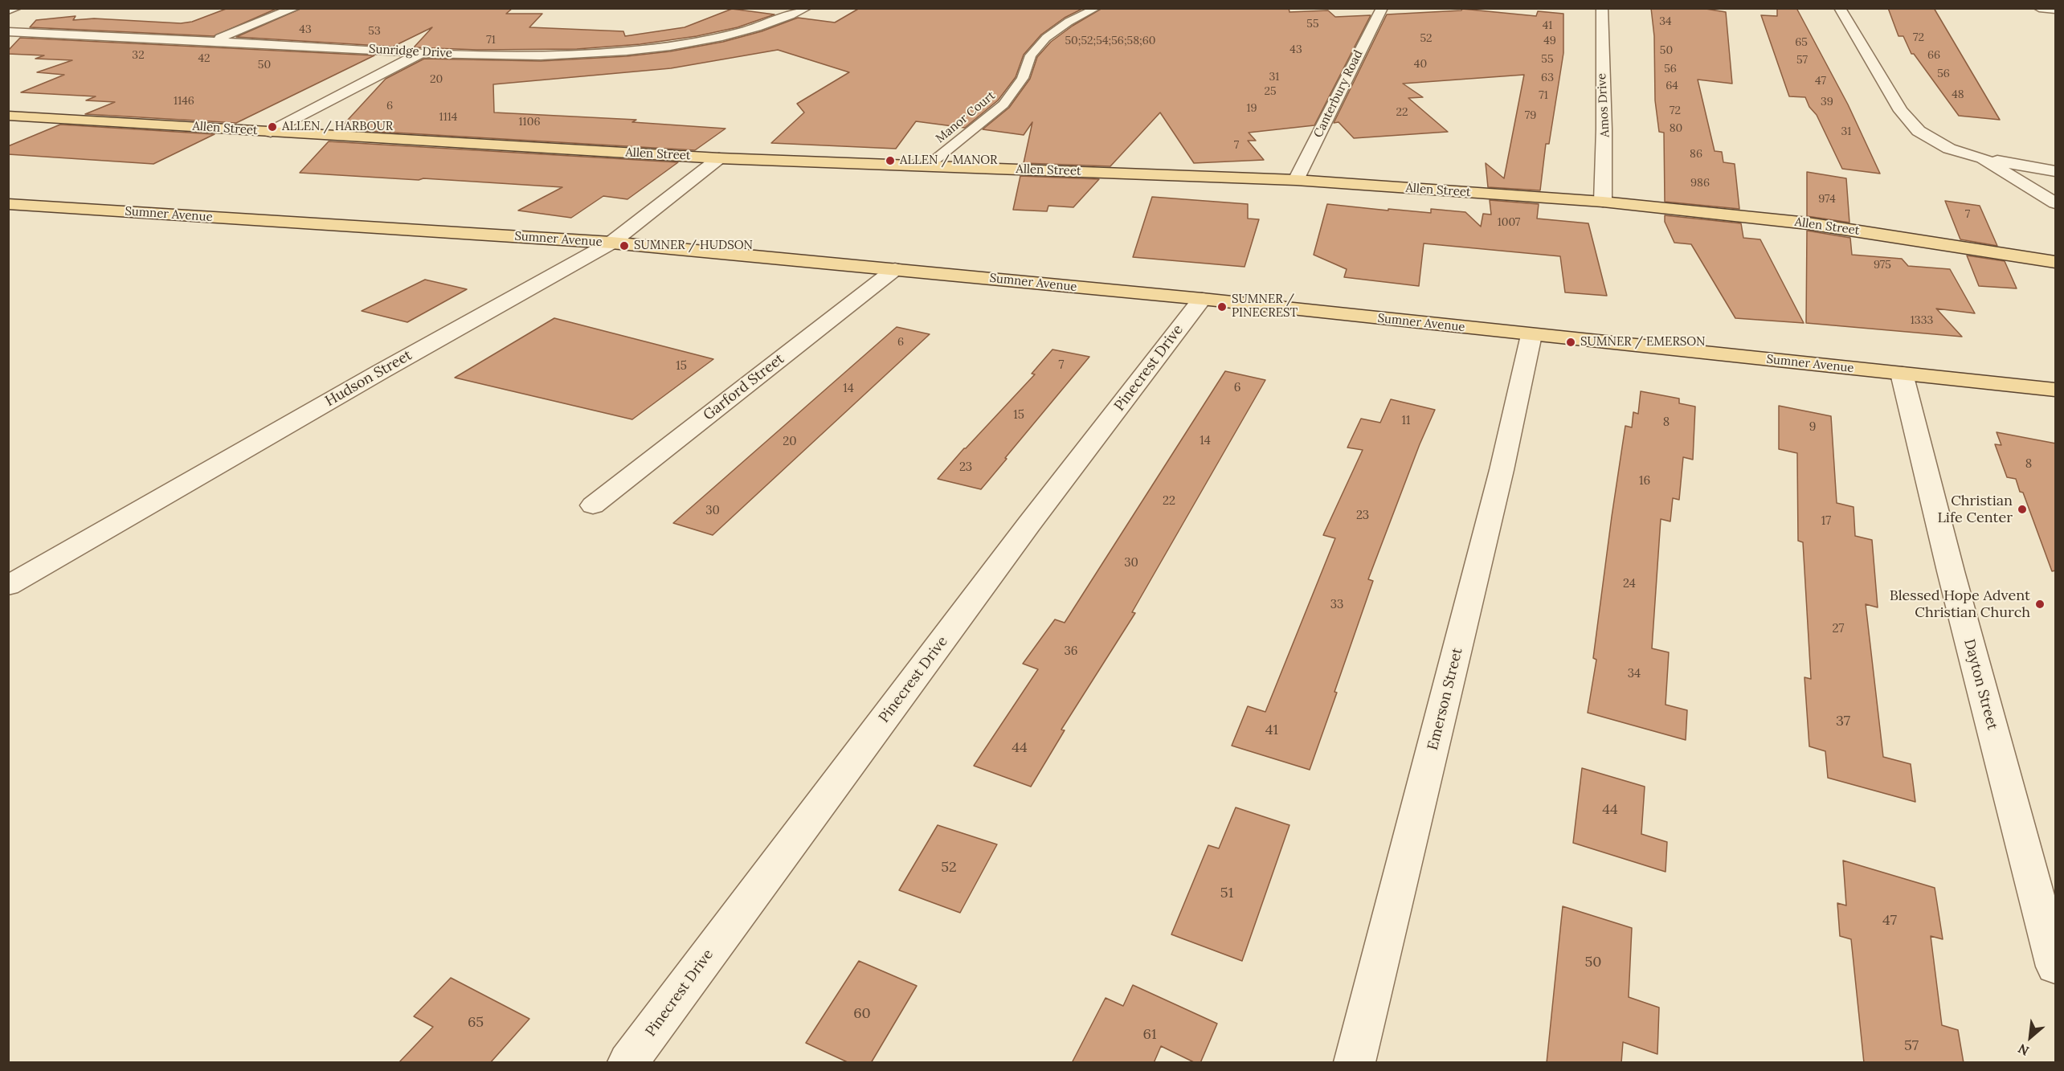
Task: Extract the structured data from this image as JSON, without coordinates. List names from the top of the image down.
{
  "streets": {
    "main road": ["Allen Street", "Sumner Avenue"],
    "street": [
      "Sunridge Drive",
      "Canterbury Road",
      "Amos Drive",
      "Pinecrest Drive",
      "Hudson Street",
      "Garford Street",
      "Dayton Street",
      "Emerson Street"
    ],
    "lane": ["Manor Court"]
  },
  "crossings": [
    ["Canterbury Road", "Allen Street"],
    ["Amos Drive", "Allen Street"],
    ["Manor Court", "Allen Street"],
    ["Allen Street", "Hudson Street"],
    ["Sumner Avenue", "Pinecrest Drive"],
    ["Sumner Avenue", "Hudson Street"],
    ["Sumner Avenue", "Garford Street"],
    ["Sumner Avenue", "Dayton Street"],
    ["Sumner Avenue", "Emerson Street"]
  ],
  "places": [
    "ALLEN / HARBOUR",
    "ALLEN / MANOR",
    "SUMNER / HUDSON",
    "SUMNER / PINECREST",
    "SUMNER / EMERSON",
    "Christian Life Center",
    "Blessed Hope Advent Christian Church"
  ],
  "house_numbers": [
    "34",
    "55",
    "41",
    "43",
    "53",
    "72",
    "52",
    "71",
    "50;52;54;56;58;60",
    "49",
    "65",
    "43",
    "50",
    "32",
    "66",
    "42",
    "55",
    "57",
    "40",
    "50",
    "56",
    "56",
    "31",
    "63",
    "20",
    "47",
    "64",
    "25",
    "48",
    "71",
    "1146",
    "39",
    "6",
    "19",
    "72",
    "22",
    "79",
    "1114",
    "1106",
    "80",
    "31",
    "7",
    "86",
    "986",
    "974",
    "7",
    "1007",
    "975",
    "1333",
    "6",
    "7",
    "15",
    "6",
    "14",
    "15",
    "11",
    "8",
    "9",
    "14",
    "20",
    "8",
    "23",
    "16",
    "22",
    "30",
    "23",
    "17",
    "30",
    "24",
    "33",
    "27",
    "36",
    "34",
    "37",
    "41",
    "44",
    "44",
    "52",
    "51",
    "47",
    "50",
    "60",
    "65",
    "61",
    "57"
  ],
  "north": "bottom left"
}
